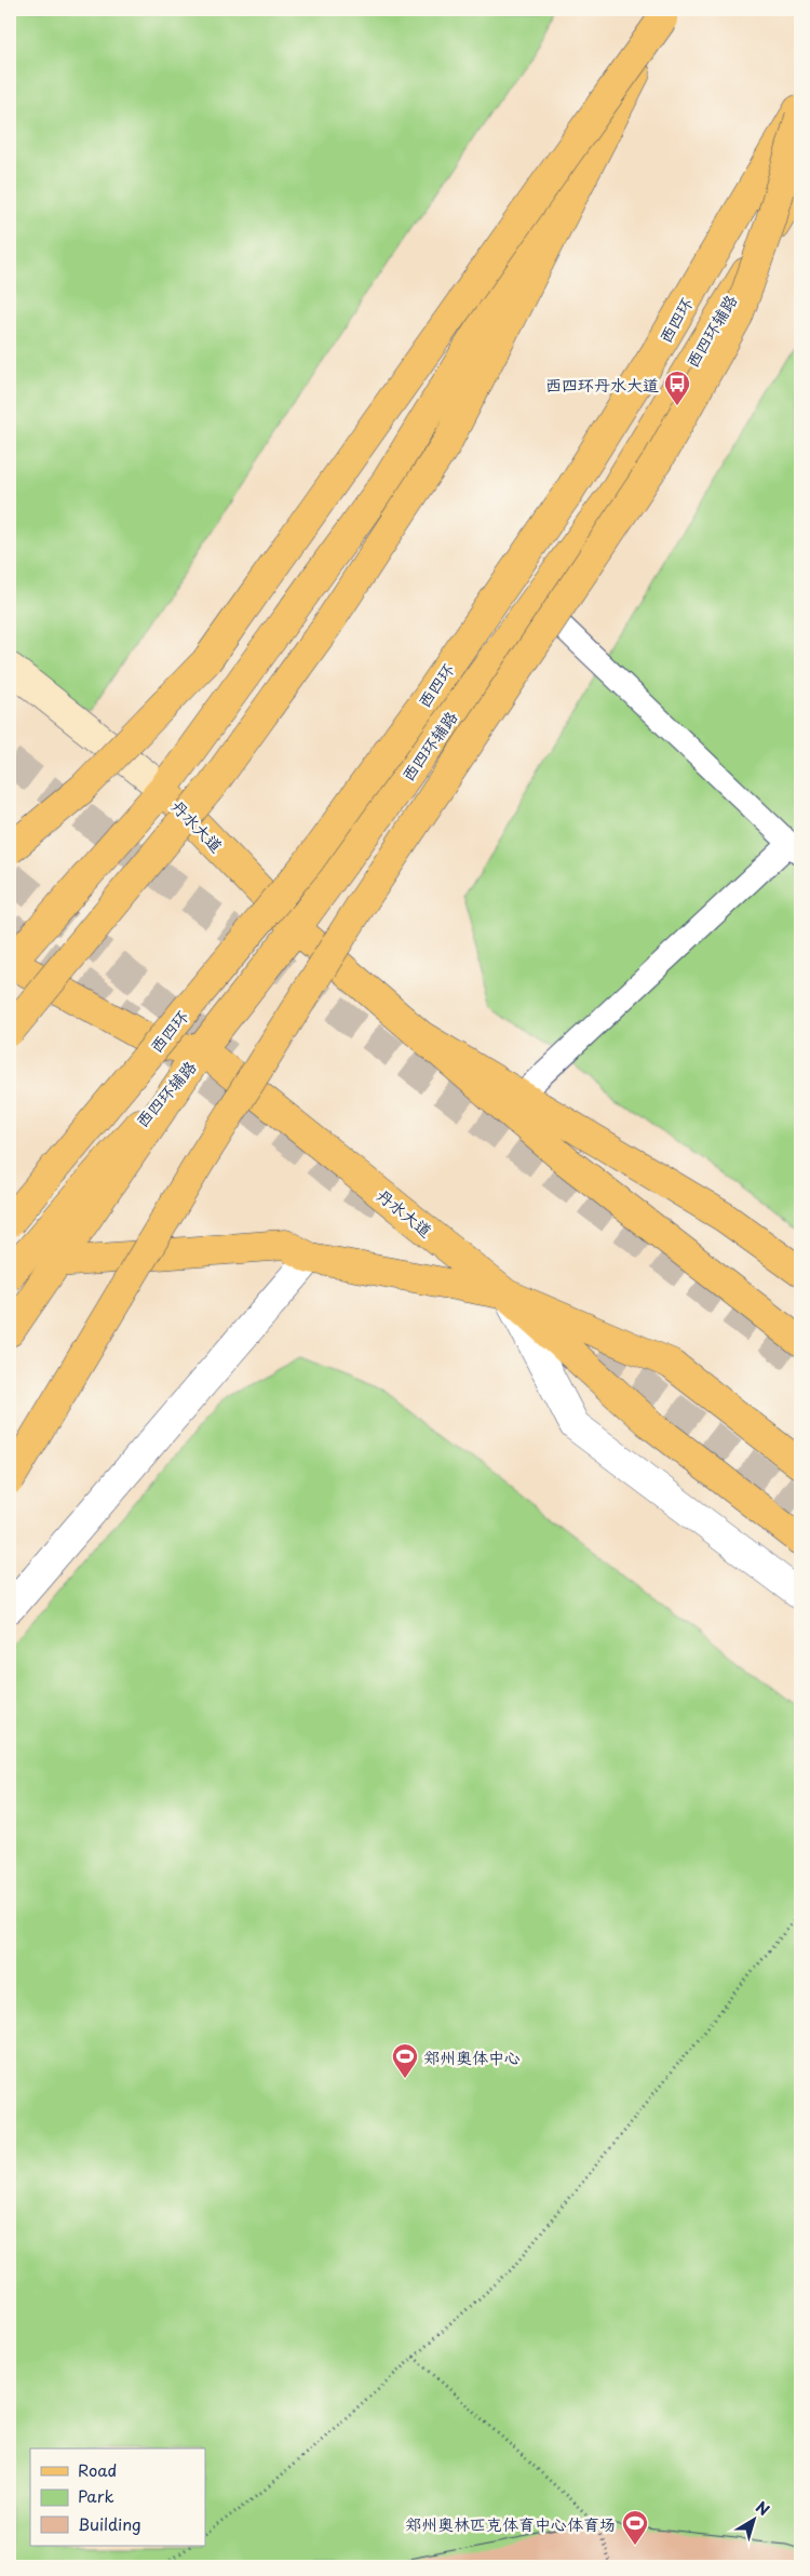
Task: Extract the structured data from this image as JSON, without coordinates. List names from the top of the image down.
{
  "streets": {
    "main road": ["西四环", "西四环辅路", "丹水大道"]
  },
  "crossings": [
    ["西四环辅路", "丹水大道"]
  ],
  "places": {
    "bus stop": ["西四环丹水大道"],
    "sports": ["郑州奥体中心", "郑州奥林匹克体育中心体育场"]
  },
  "legend": ["Road", "Park", "Building"],
  "north": "top right"
}
